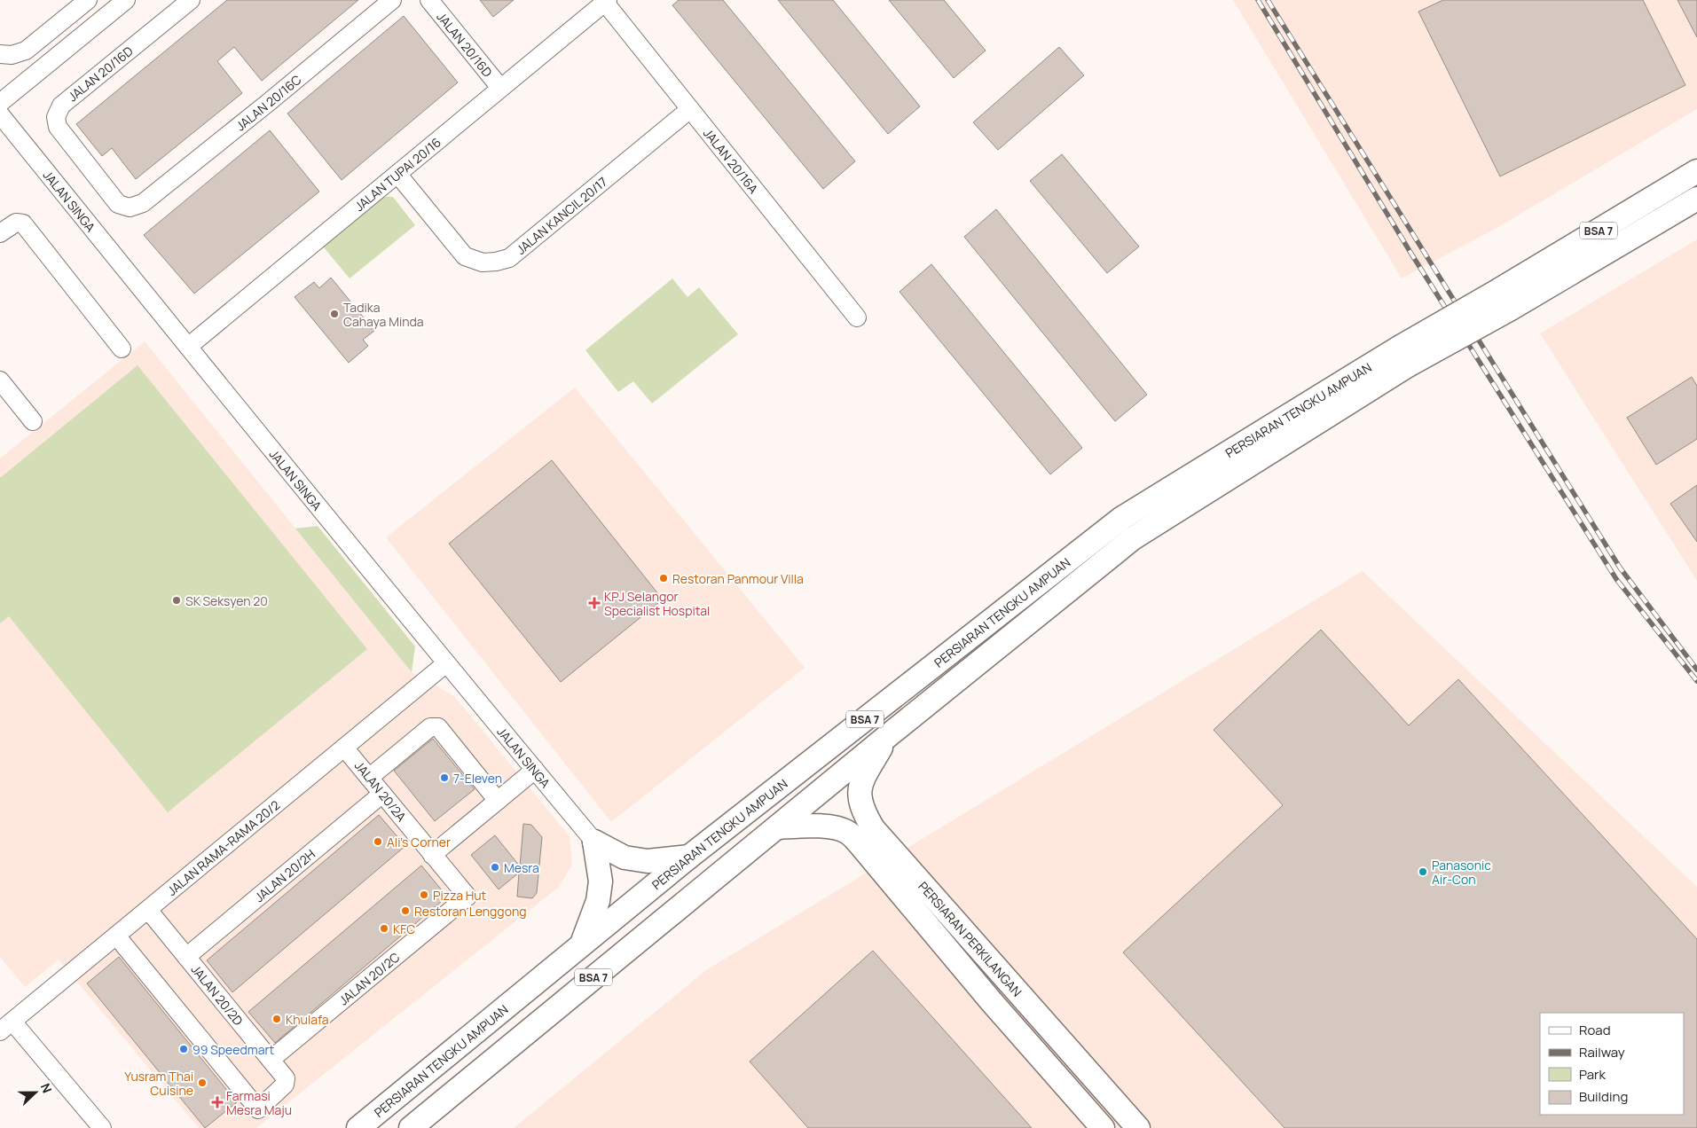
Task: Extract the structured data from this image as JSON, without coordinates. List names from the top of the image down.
{
  "streets": {
    "main road": ["BSA 7", "PERSIARAN TENGKU AMPUAN", "PERSIARAN PERKILANGAN"],
    "street": [
      "JALAN 20/16D",
      "JALAN 20/16C",
      "JALAN 20/16A",
      "JALAN TUPAI 20/16",
      "JALAN SINGA",
      "JALAN KANCIL 20/17",
      "JALAN 20/2A",
      "JALAN RAMA-RAMA 20/2",
      "JALAN 20/2H",
      "JALAN 20/2C",
      "JALAN 20/2D"
    ]
  },
  "crossings": [
    ["JALAN 20/16D", "JALAN 20/16C"],
    ["JALAN 20/16D", "JALAN TUPAI 20/16"],
    ["JALAN 20/16A", "JALAN TUPAI 20/16"],
    ["JALAN 20/16A", "JALAN KANCIL 20/17"],
    ["JALAN TUPAI 20/16", "JALAN SINGA"],
    ["JALAN TUPAI 20/16", "JALAN KANCIL 20/17"],
    ["JALAN SINGA", "JALAN RAMA-RAMA 20/2"],
    ["PERSIARAN TENGKU AMPUAN", "PERSIARAN PERKILANGAN"],
    ["JALAN 20/2A", "JALAN RAMA-RAMA 20/2"],
    ["JALAN 20/2A", "JALAN 20/2H"],
    ["JALAN 20/2A", "JALAN 20/2C"],
    ["JALAN RAMA-RAMA 20/2", "JALAN 20/2D"],
    ["JALAN 20/2H", "JALAN 20/2D"],
    ["JALAN 20/2C", "JALAN 20/2D"]
  ],
  "places": {
    "other": [
      "Tadika Cahaya Minda",
      "Restoran Panmour Villa",
      "SK Seksyen 20",
      "7-Eleven",
      "Ali's Corner",
      "Mesra",
      "Panasonic Air-Con",
      "Pizza Hut",
      "Restoran Lenggong",
      "KFC",
      "Khulafa",
      "99 Speedmart",
      "Yusram Thai Cuisine"
    ],
    "health": ["KPJ Selangor Specialist Hospital", "Farmasi Mesra Maju"]
  },
  "legend": [
    "Road",
    "Railway",
    "Park",
    "Building"
  ],
  "north": "right"
}
